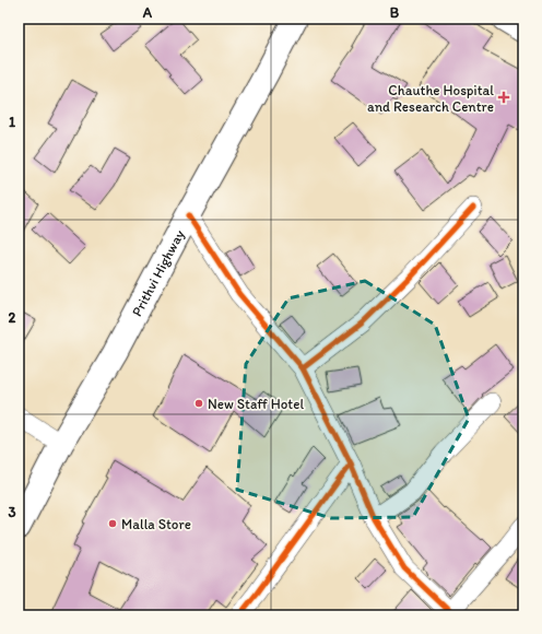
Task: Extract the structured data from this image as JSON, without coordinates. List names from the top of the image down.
{
  "streets": {
    "main road": ["Prithvi Highway"]
  },
  "places": {
    "health": ["Chauthe Hospital and Research Centre"],
    "other": ["New Staff Hotel", "Malla Store"]
  },
  "grid": {
    "columns": ["A", "B"],
    "rows": ["1", "2", "3"]
  }
}
